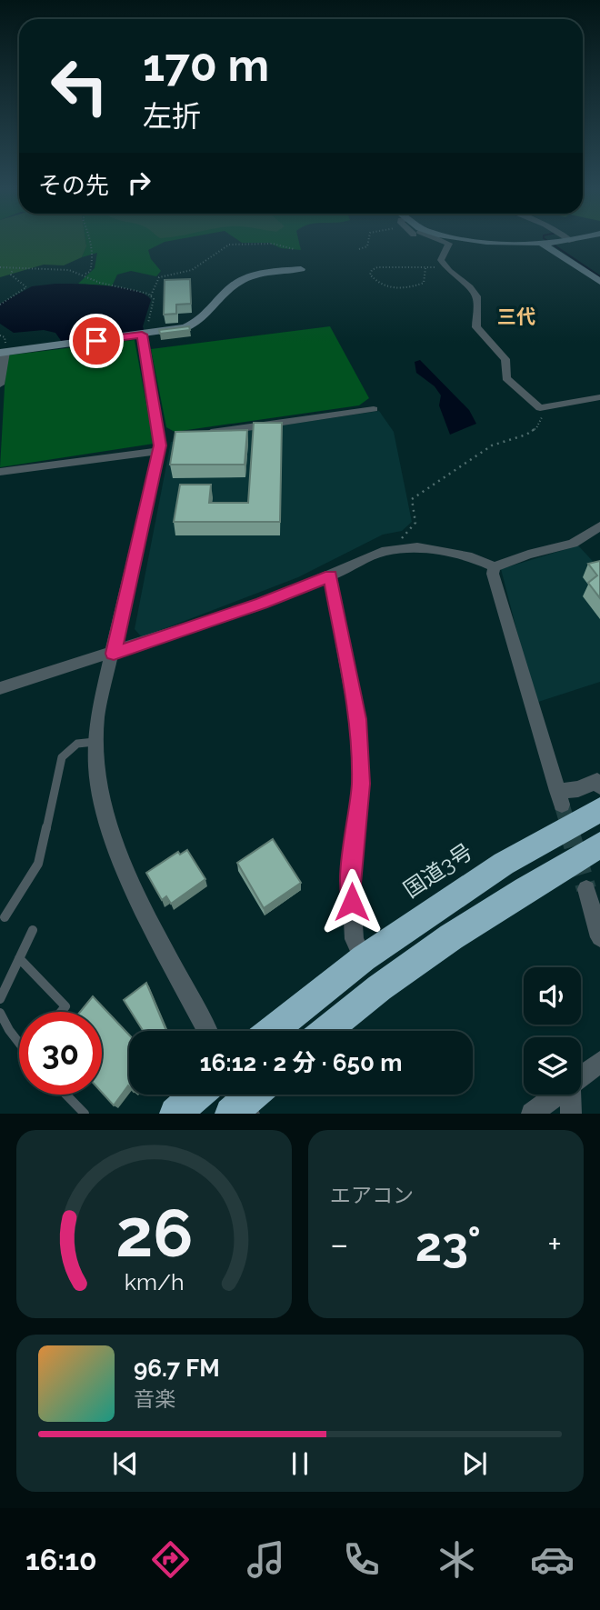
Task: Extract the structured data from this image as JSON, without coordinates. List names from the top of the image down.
{
  "streets": {
    "highway": ["国道3号"]
  },
  "districts": ["三代"],
  "page": {
    "turn": ["170 m", "左折"],
    "then": "その先",
    "limit": "30",
    "trip": "16:12 · 2 分 · 650 m",
    "tile": "エアコン",
    "heat": ["−", "23°", "+"],
    "song": ["96.7 FM", "音楽"],
    "tabs": "16:10",
    "gauge": ["26", "km/h"]
  }
}
